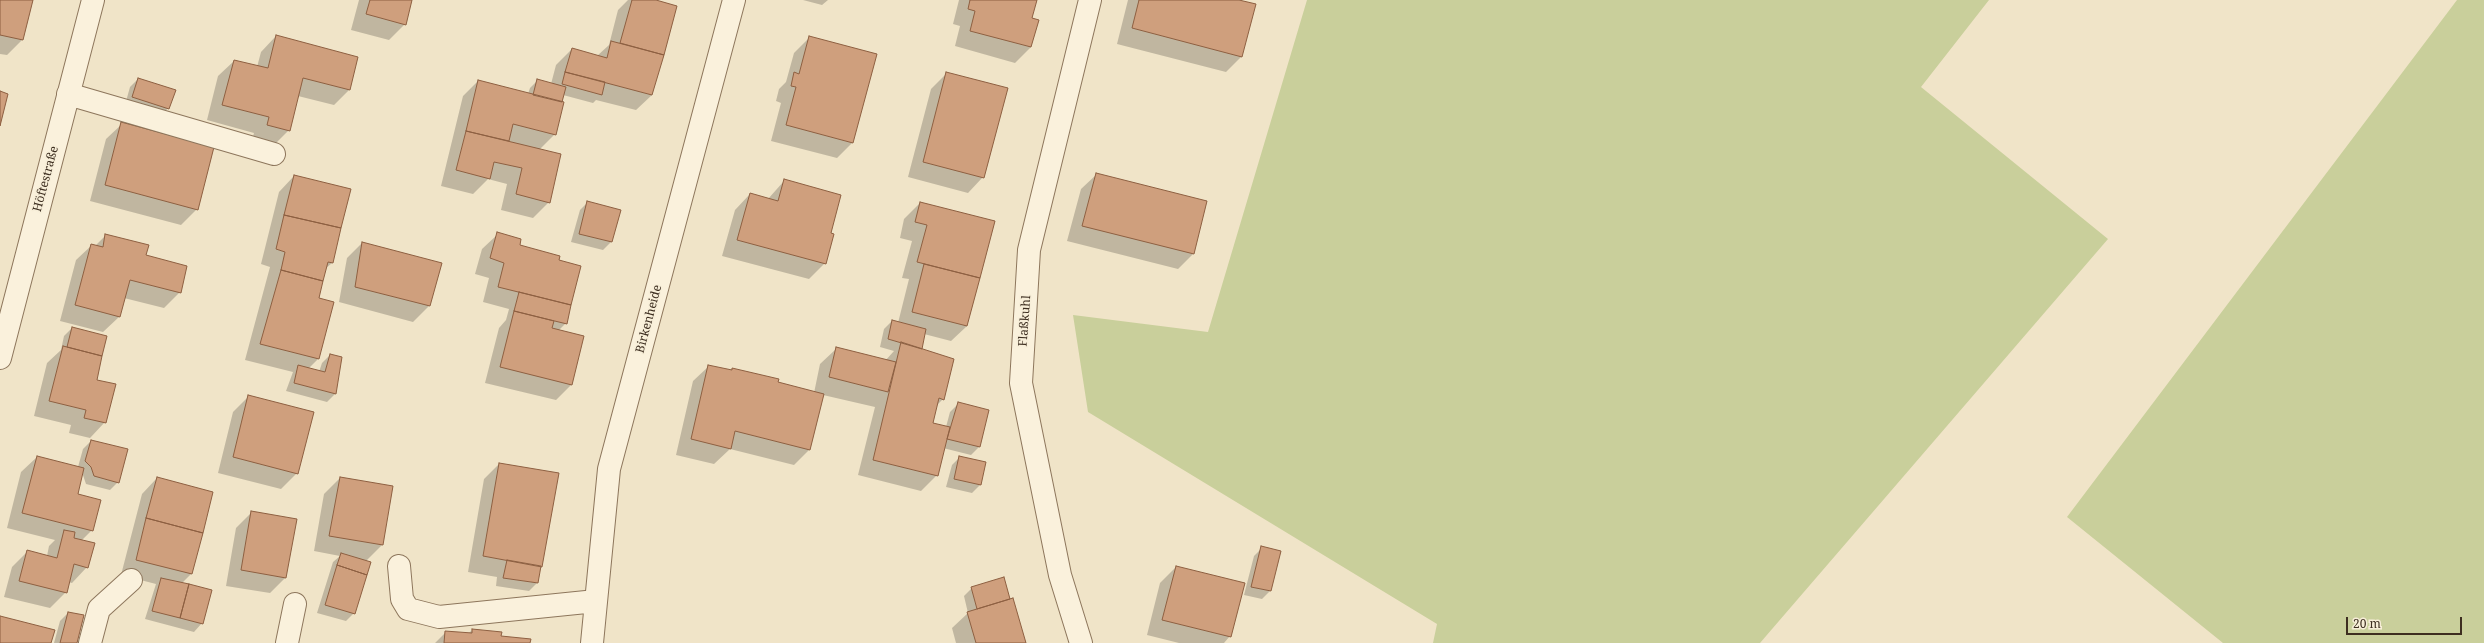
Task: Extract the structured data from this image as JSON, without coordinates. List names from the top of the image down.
{
  "streets": {
    "street": ["Höftestraße", "Birkenheide", "Flaßkuhl"]
  },
  "scale_bar": "20 m"
}
